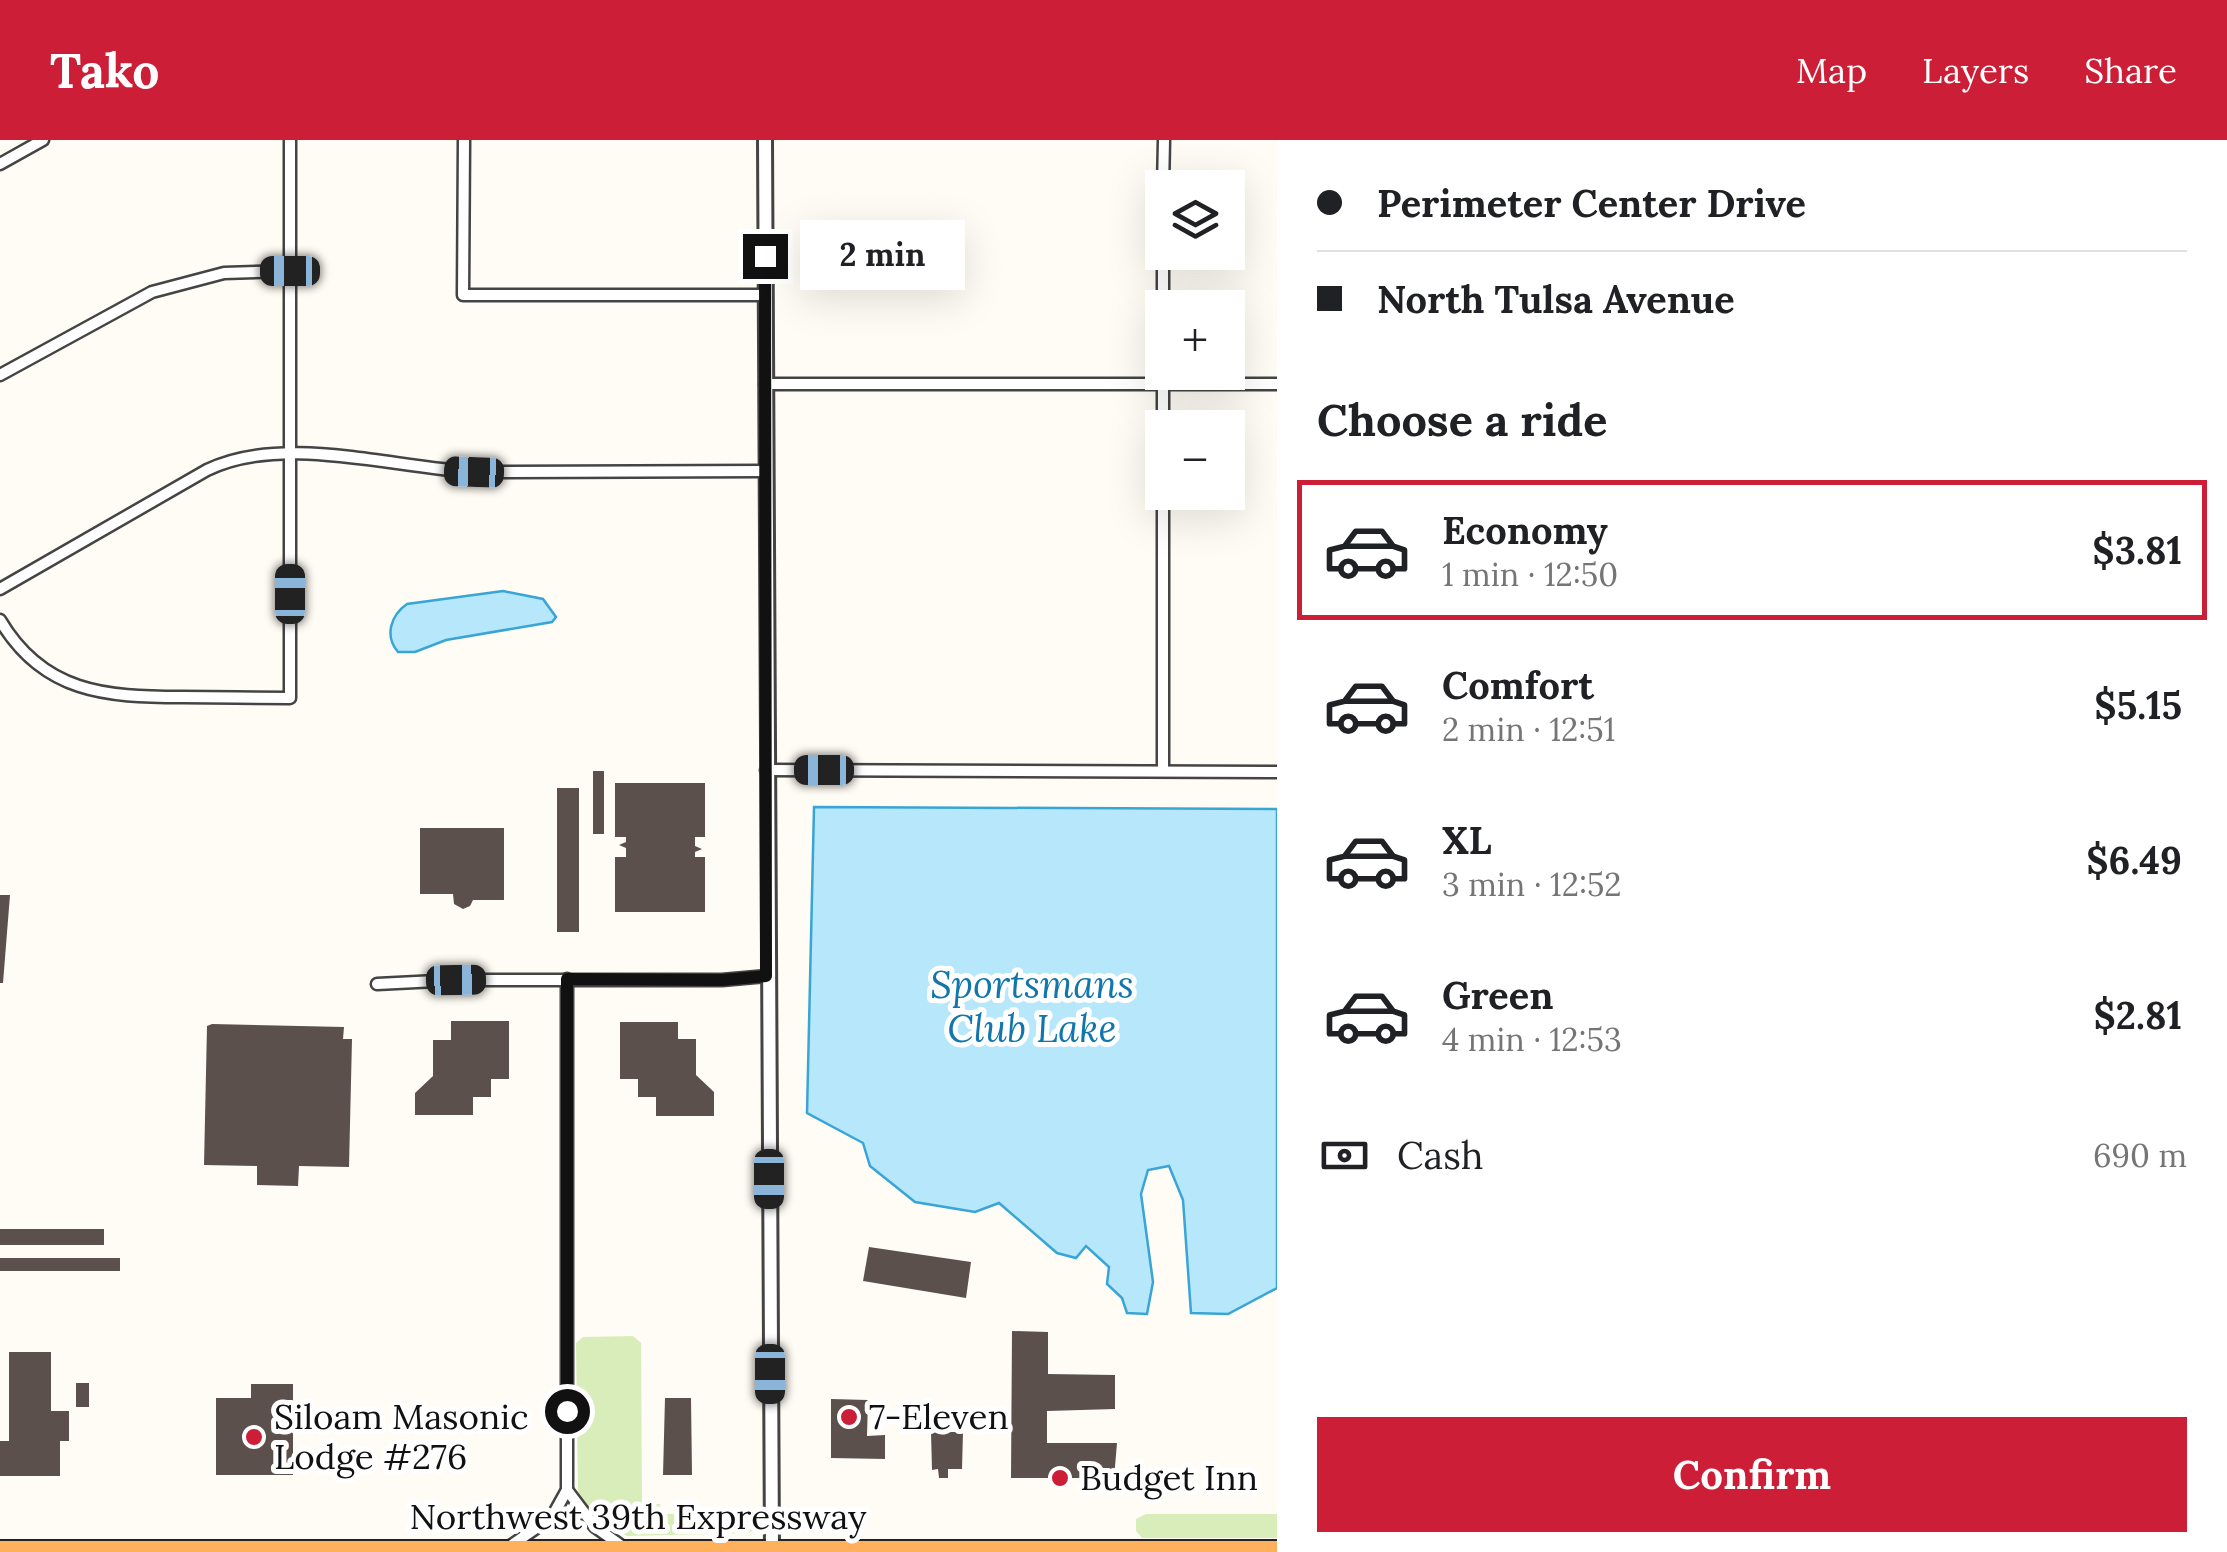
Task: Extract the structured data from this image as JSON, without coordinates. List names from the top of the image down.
{
  "streets": {
    "highway": ["Northwest 39th Expressway"]
  },
  "water": ["Sportsmans Club Lake"],
  "places": ["7-Eleven", "Siloam Masonic Lodge #276", "Budget Inn"],
  "page": {
    "header": "Tako",
    "nav": ["Map", "Layers", "Share"],
    "banner": ["Perimeter Center Drive", "North Tulsa Avenue"],
    "map_buttons": ["+", "−"],
    "bubble": "2 min",
    "heading": "Choose a ride",
    "list": [
      {
        "name": "Economy",
        "note": "1 min · 12:50",
        "value": "$3.81"
      },
      {
        "name": "Comfort",
        "note": "2 min · 12:51",
        "value": "$5.15"
      },
      {
        "name": "XL",
        "note": "3 min · 12:52",
        "value": "$6.49"
      },
      {
        "name": "Green",
        "note": "4 min · 12:53",
        "value": "$2.81"
      }
    ],
    "pay": ["Cash", "690 m"],
    "buttons": "Confirm"
  }
}
